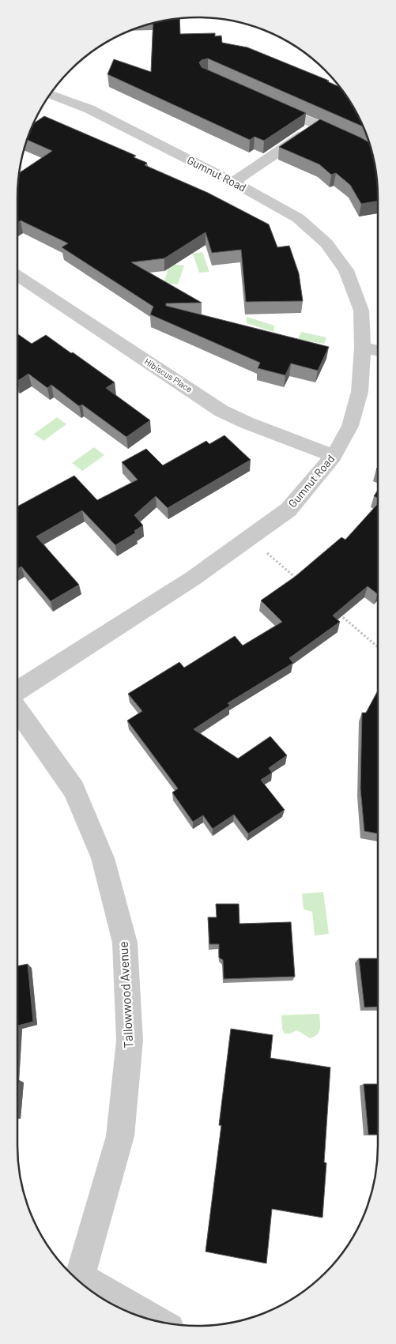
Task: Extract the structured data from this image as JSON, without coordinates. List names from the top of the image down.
{
  "streets": {
    "street": ["Gumnut Road", "Hibiscus Place", "Tallowwood Avenue"]
  },
  "crossings": [
    ["Gumnut Road", "Hibiscus Place"]
  ]
}
